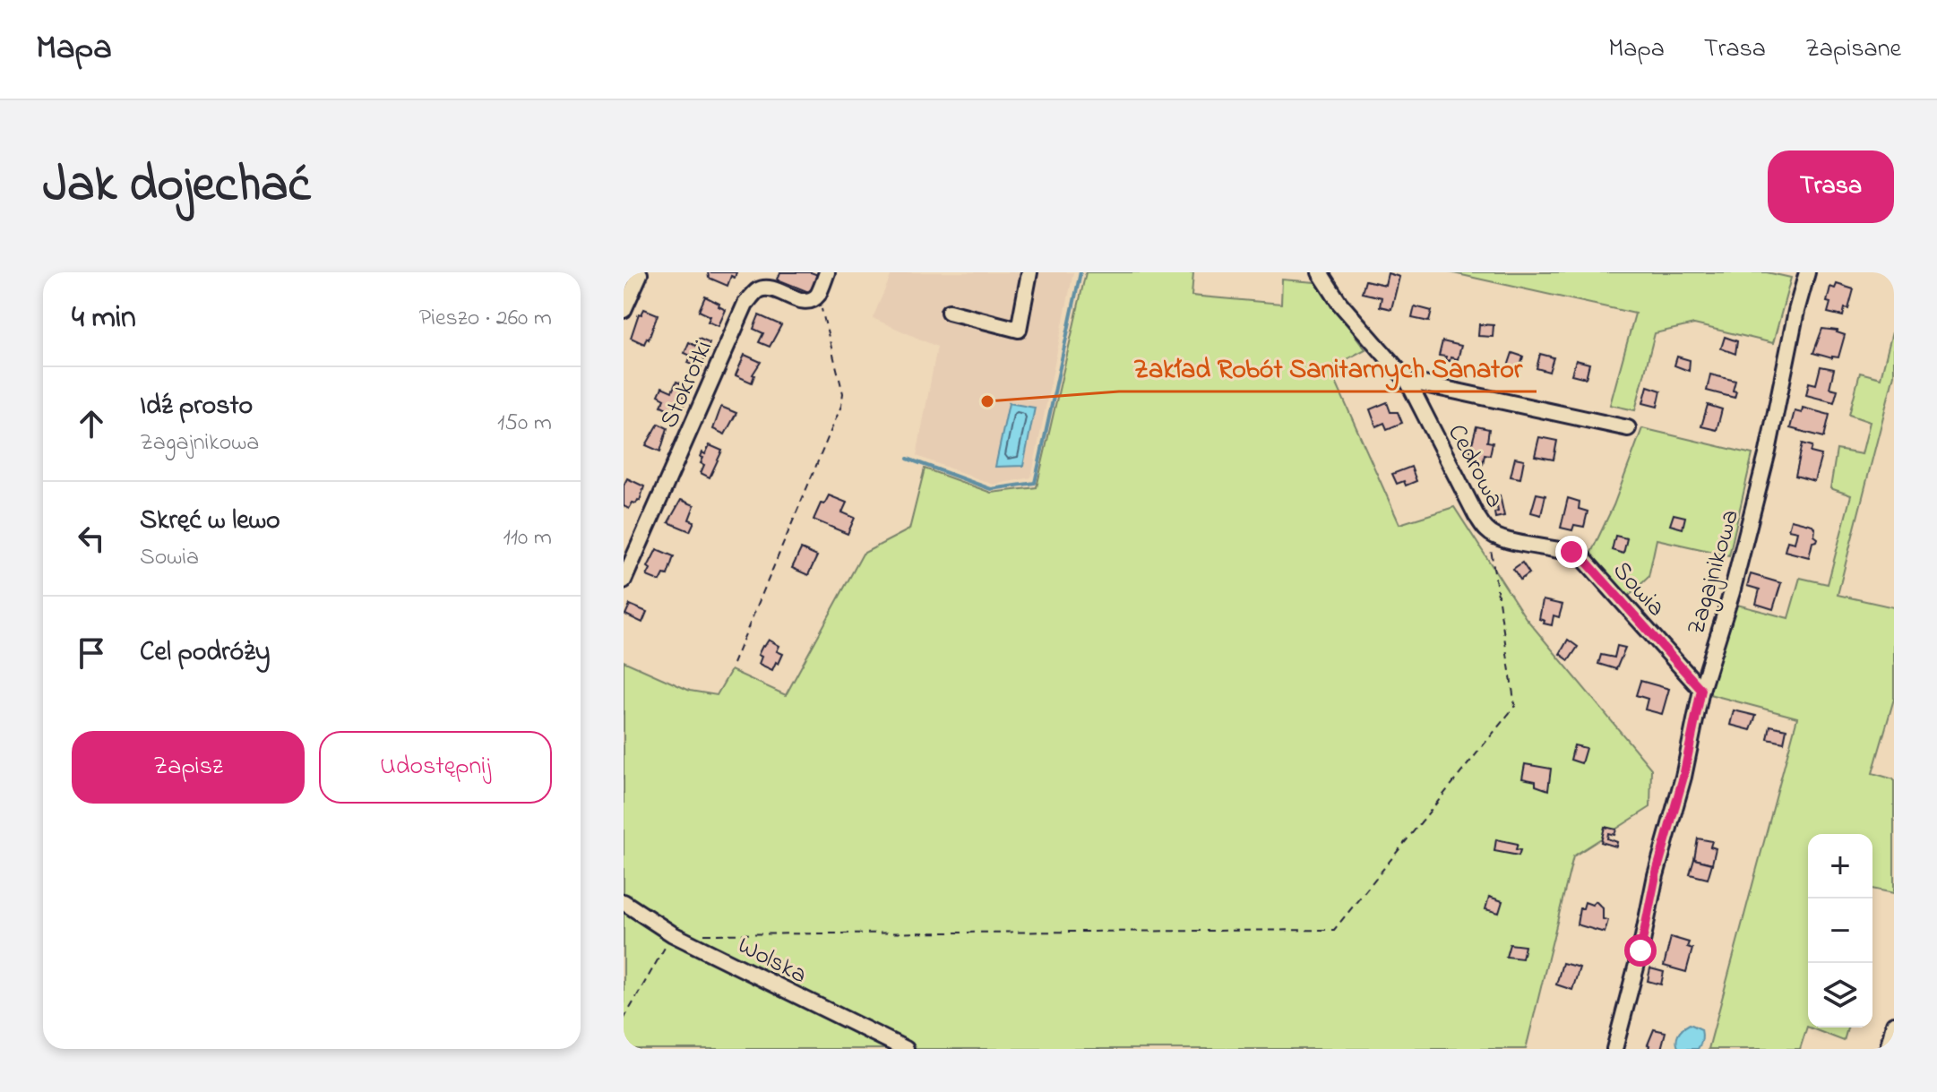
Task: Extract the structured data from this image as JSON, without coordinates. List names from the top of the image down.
{
  "streets": {
    "street": [
      "Stokrotki",
      "Cedrowa",
      "Zagajnikowa",
      "Sowia",
      "Wolska"
    ]
  },
  "crossings": [
    ["Cedrowa", "Sowia"],
    ["Zagajnikowa", "Sowia"]
  ],
  "places": ["Zakład Robót Sanitarnych Sanator"],
  "page": {
    "header": "Mapa",
    "nav": ["Mapa", "Trasa", "Zapisane"],
    "title": "Jak dojechać",
    "buttons": [
      "Trasa",
      ["Zapisz", "Udostępnij"]
    ],
    "heading": ["4 min", "Pieszo · 260 m"],
    "list": [
      ["Idź prosto", "Zagajnikowa", "150 m"],
      ["Skręć w lewo", "Sowia", "110 m"],
      "Cel podróży"
    ],
    "map_buttons": ["+", "−"]
  }
}
